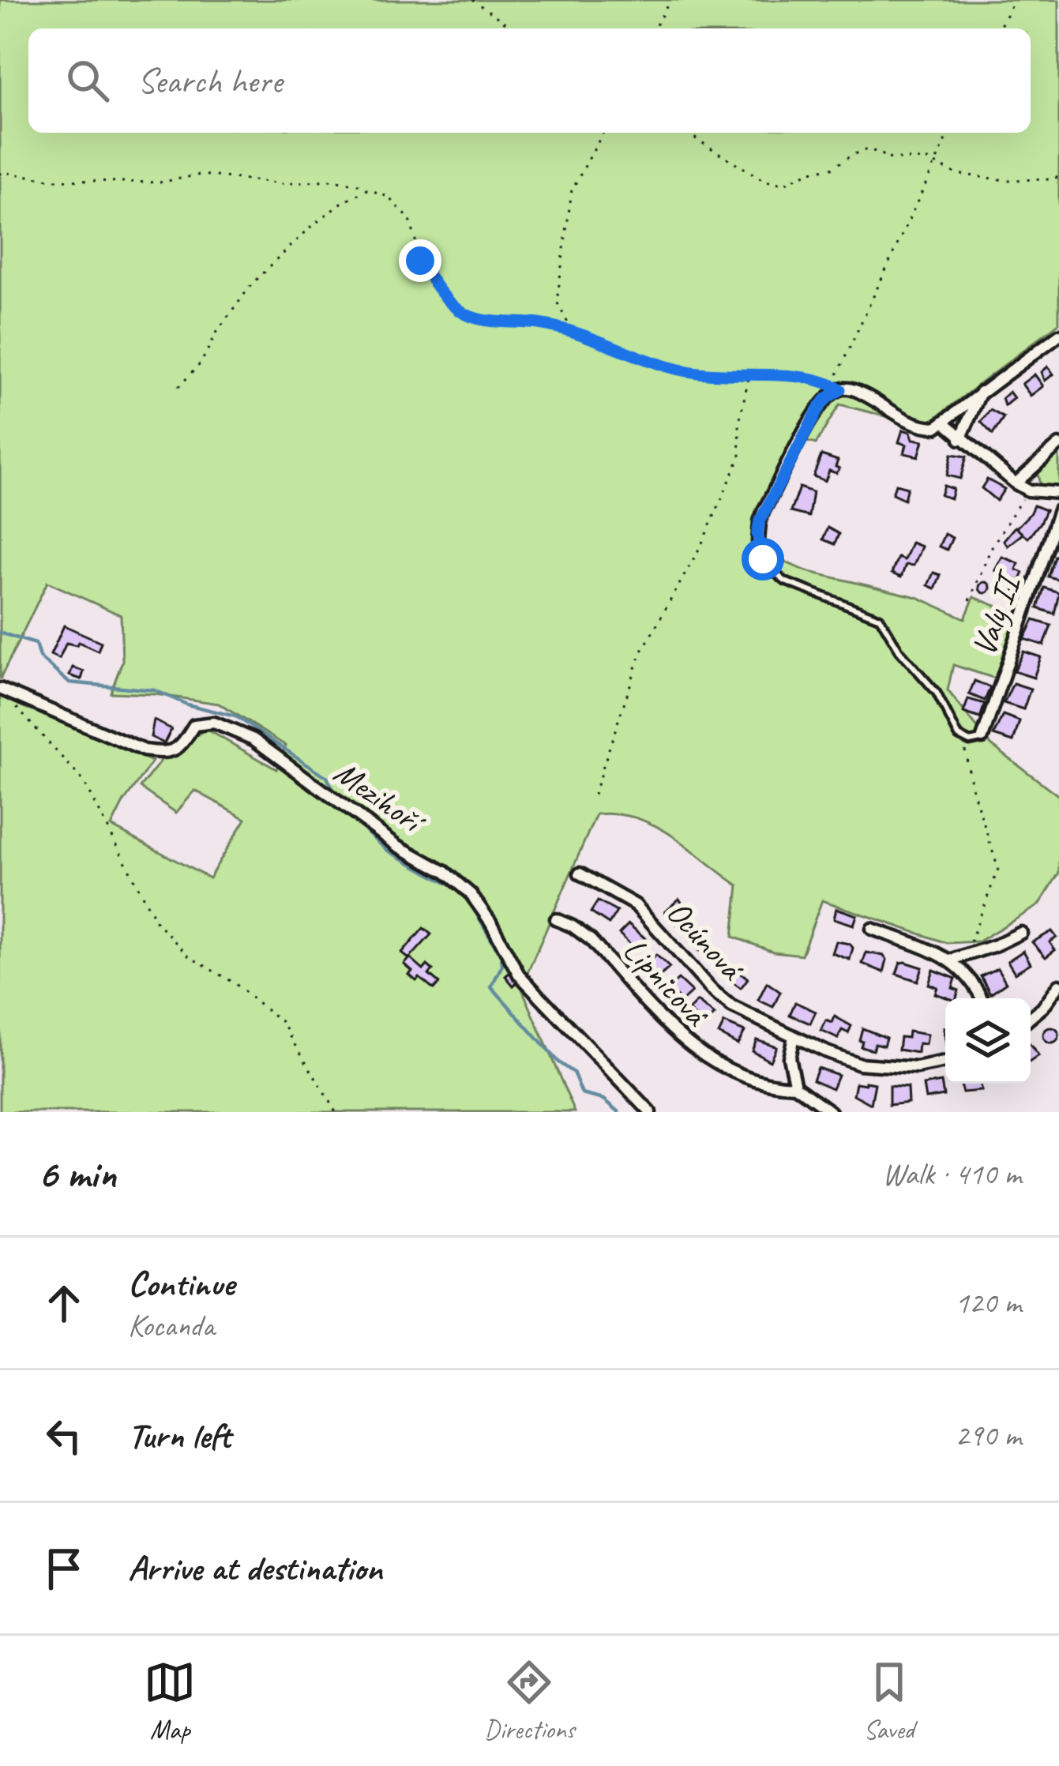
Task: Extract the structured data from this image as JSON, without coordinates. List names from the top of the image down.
{
  "streets": {
    "street": [
      "Valy II",
      "Mezihoří",
      "Ocúnová",
      "Lipnicová"
    ]
  },
  "page": {
    "search": "Search here",
    "heading": ["6 min", "Walk · 410 m"],
    "list": [
      ["Continue", "Kocanda", "120 m"],
      ["Turn left", "290 m"],
      "Arrive at destination"
    ],
    "nav": ["Map", "Directions", "Saved"]
  }
}
